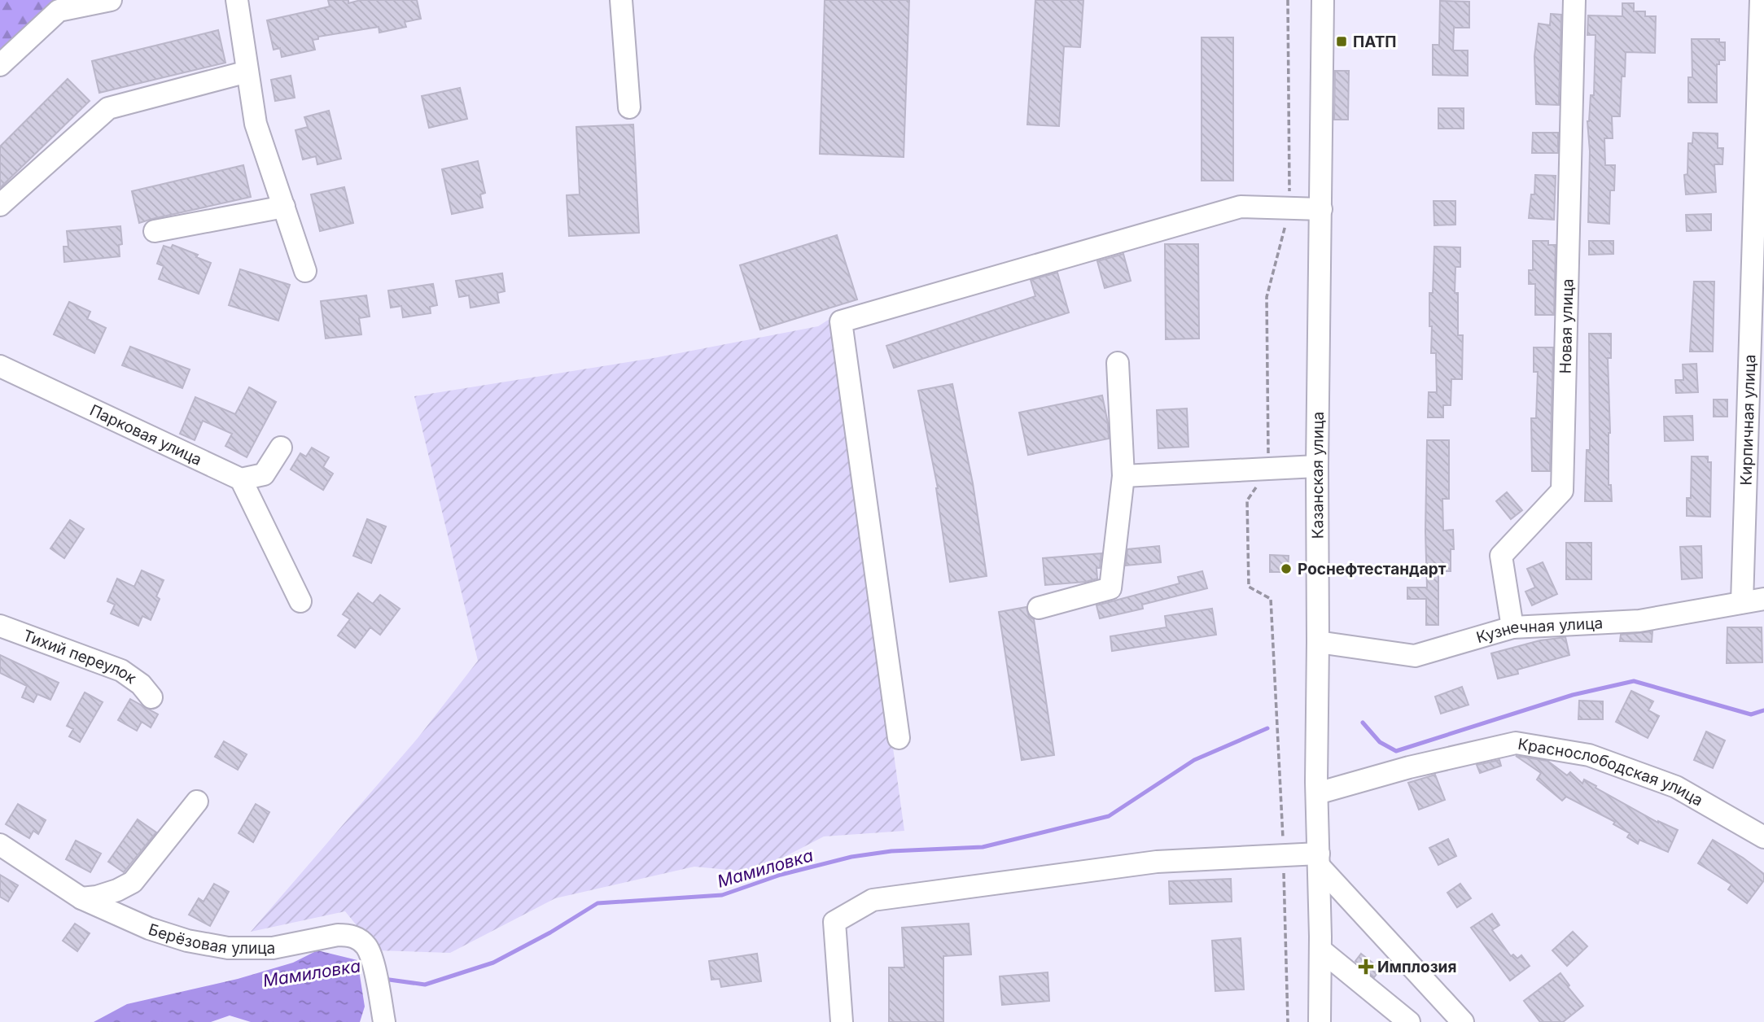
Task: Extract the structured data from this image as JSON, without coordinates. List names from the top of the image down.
{
  "streets": {
    "street": [
      "Новая улица",
      "Кирпичная улица",
      "Парковая улица",
      "Казанская улица",
      "Кузнечная улица",
      "Тихий переулок",
      "Краснослободская улица",
      "Берёзовая улица"
    ]
  },
  "crossings": [
    ["Новая улица", "Кузнечная улица"],
    ["Кирпичная улица", "Кузнечная улица"],
    ["Казанская улица", "Кузнечная улица"],
    ["Казанская улица", "Краснослободская улица"]
  ],
  "water": ["Мамиловка"],
  "places": {
    "transit": ["ПАТП"],
    "other": ["Роснефтестандарт"],
    "health": ["Имплозия"]
  }
}
